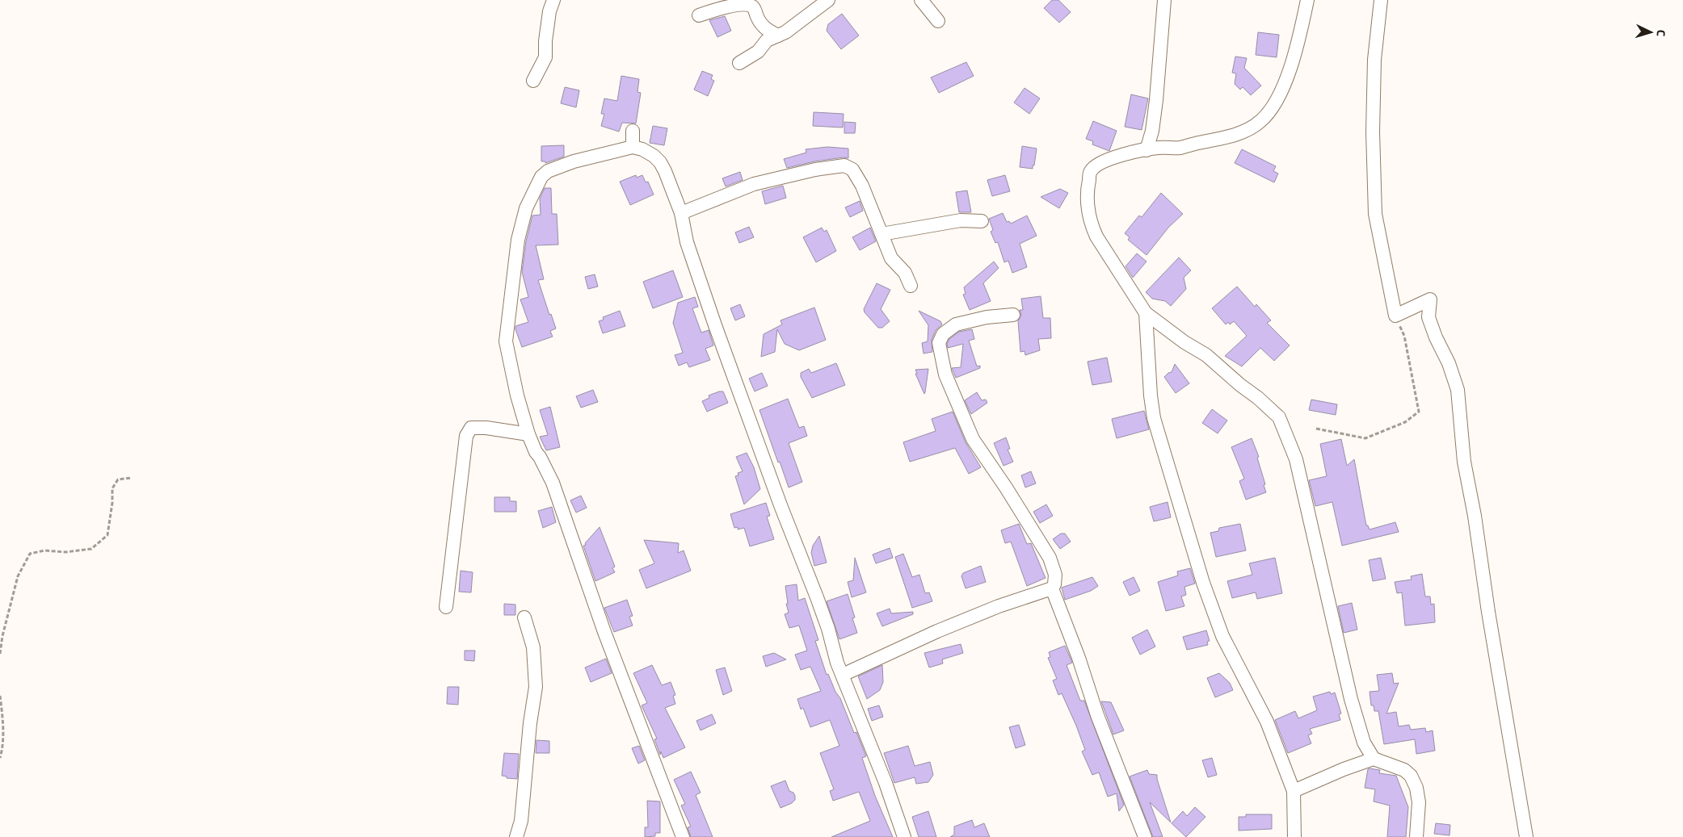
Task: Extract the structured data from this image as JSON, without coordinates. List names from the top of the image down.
{
  "north": "right"
}
